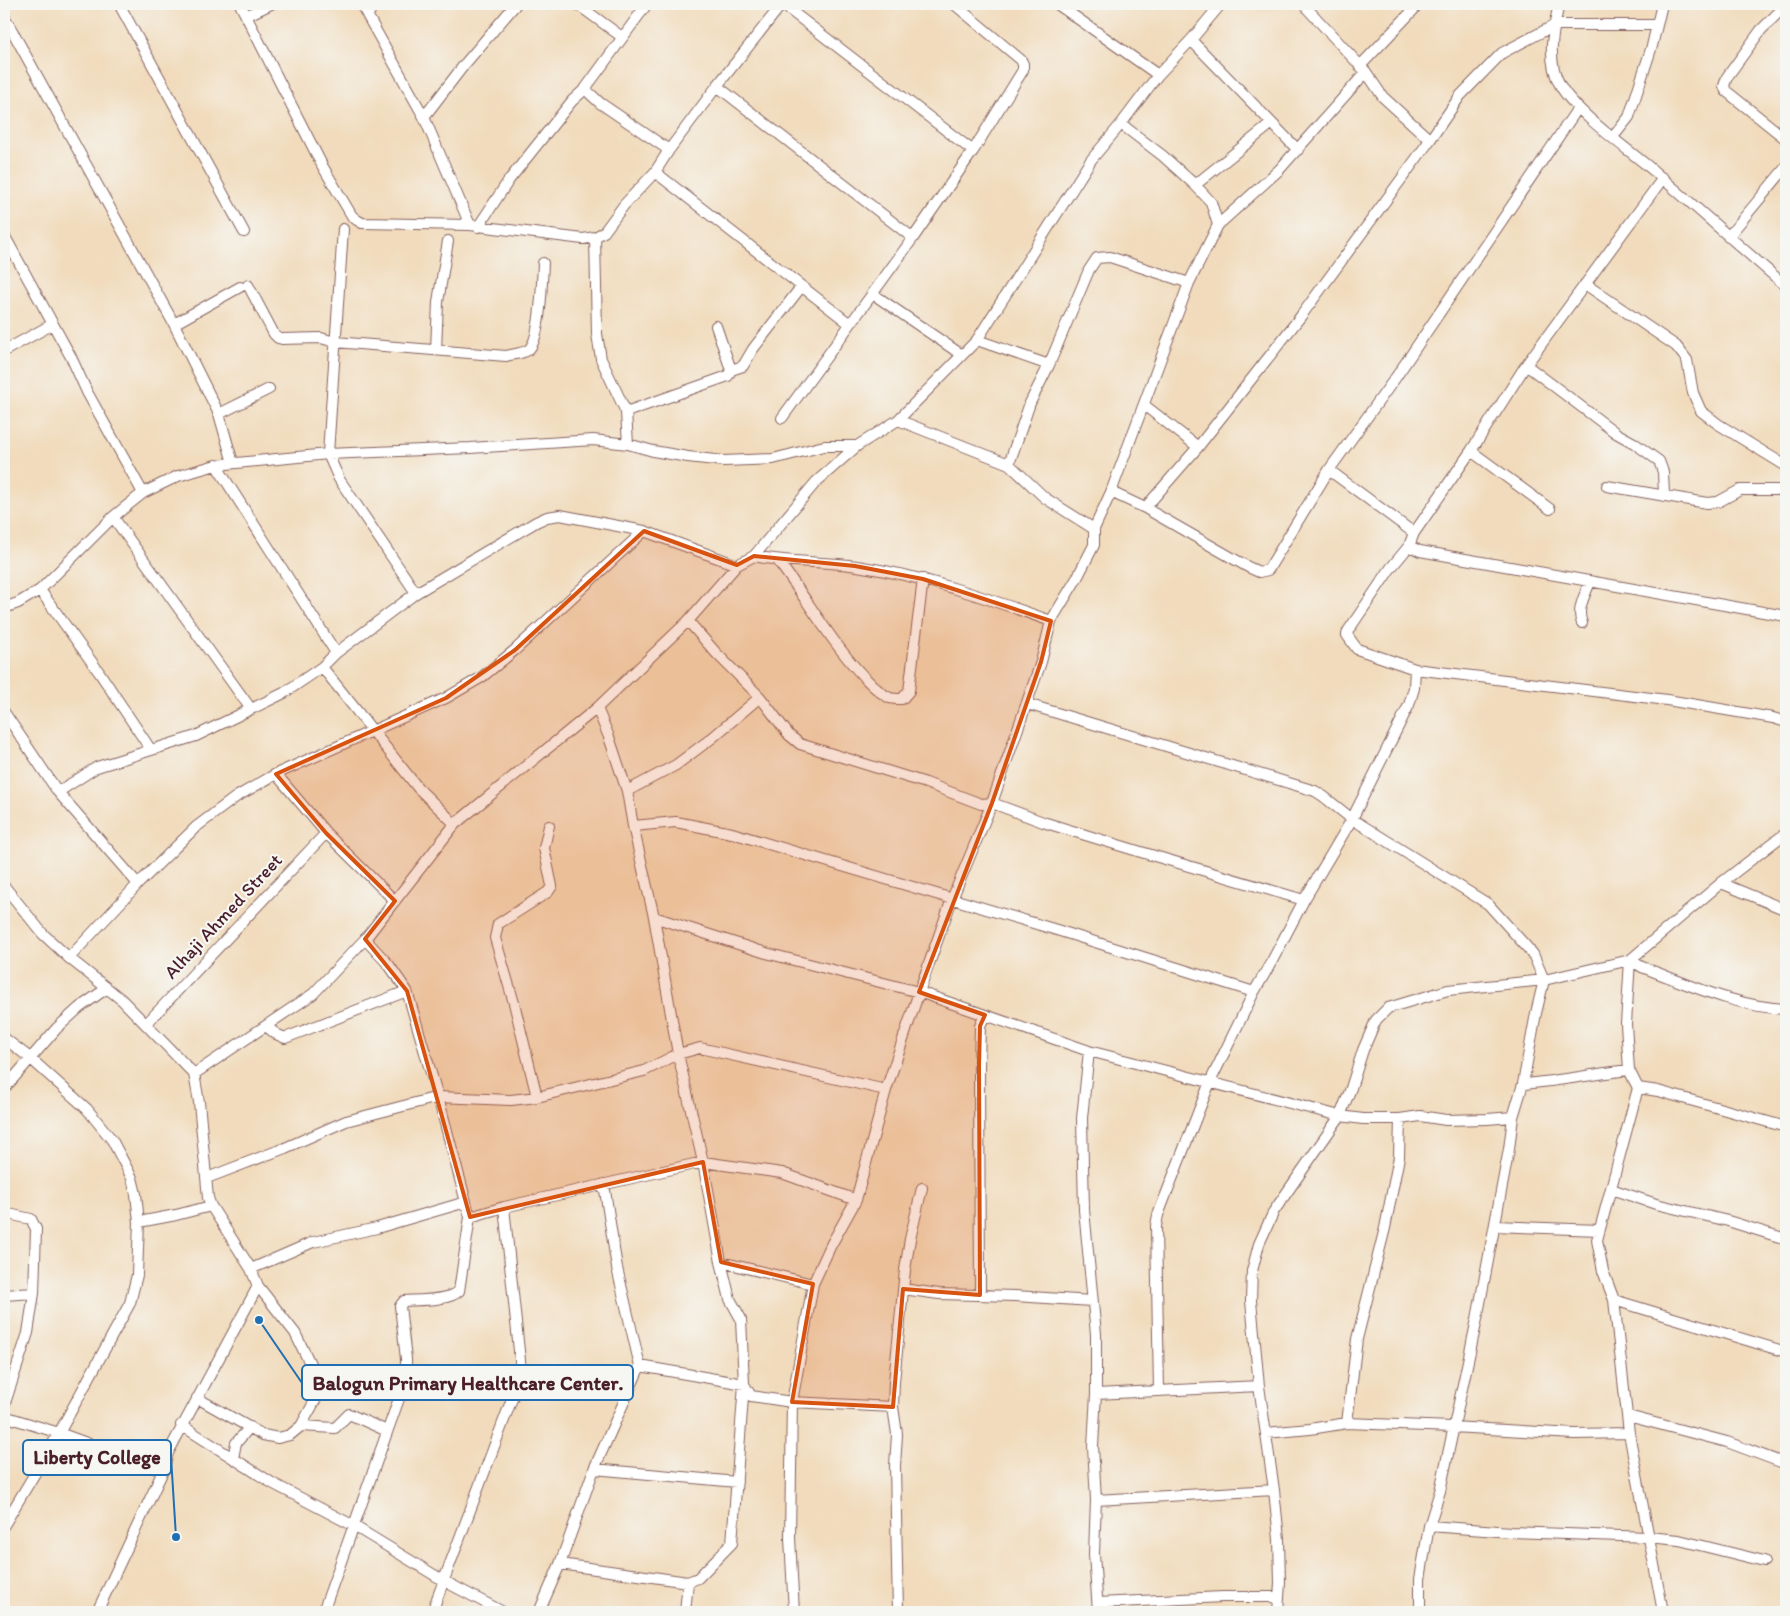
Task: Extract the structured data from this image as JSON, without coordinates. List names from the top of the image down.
{
  "streets": {
    "street": ["Alhaji Ahmed Street"]
  },
  "places": ["Balogun Primary Healthcare Center.", "Liberty College"]
}
